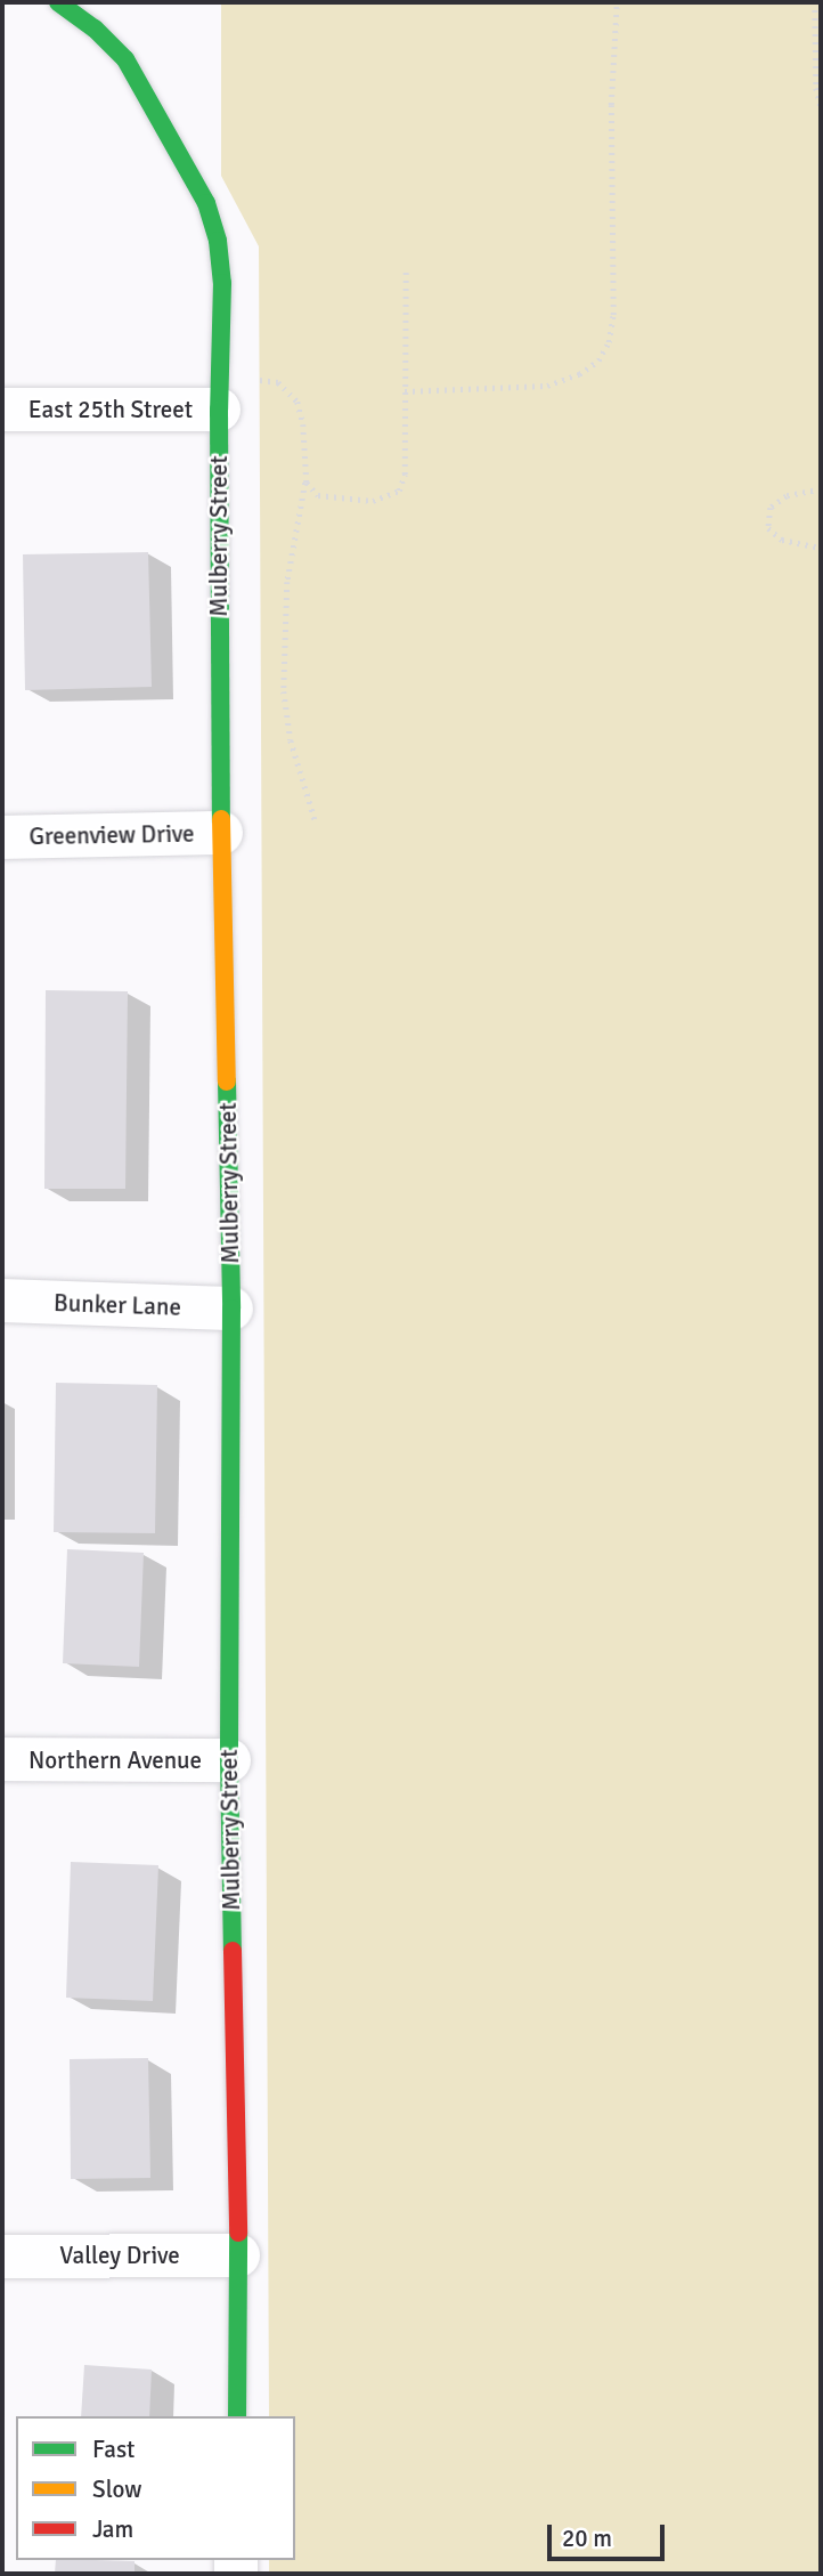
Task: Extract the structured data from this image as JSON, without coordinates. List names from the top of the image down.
{
  "streets": {
    "street": [
      "East 25th Street",
      "Mulberry Street",
      "Greenview Drive",
      "Bunker Lane",
      "Northern Avenue",
      "Valley Drive"
    ]
  },
  "crossings": [
    ["East 25th Street", "Mulberry Street"],
    ["Mulberry Street", "Greenview Drive"],
    ["Mulberry Street", "Bunker Lane"],
    ["Mulberry Street", "Northern Avenue"],
    ["Mulberry Street", "Valley Drive"]
  ],
  "legend": ["Fast", "Slow", "Jam"],
  "scale_bar": "20 m"
}
